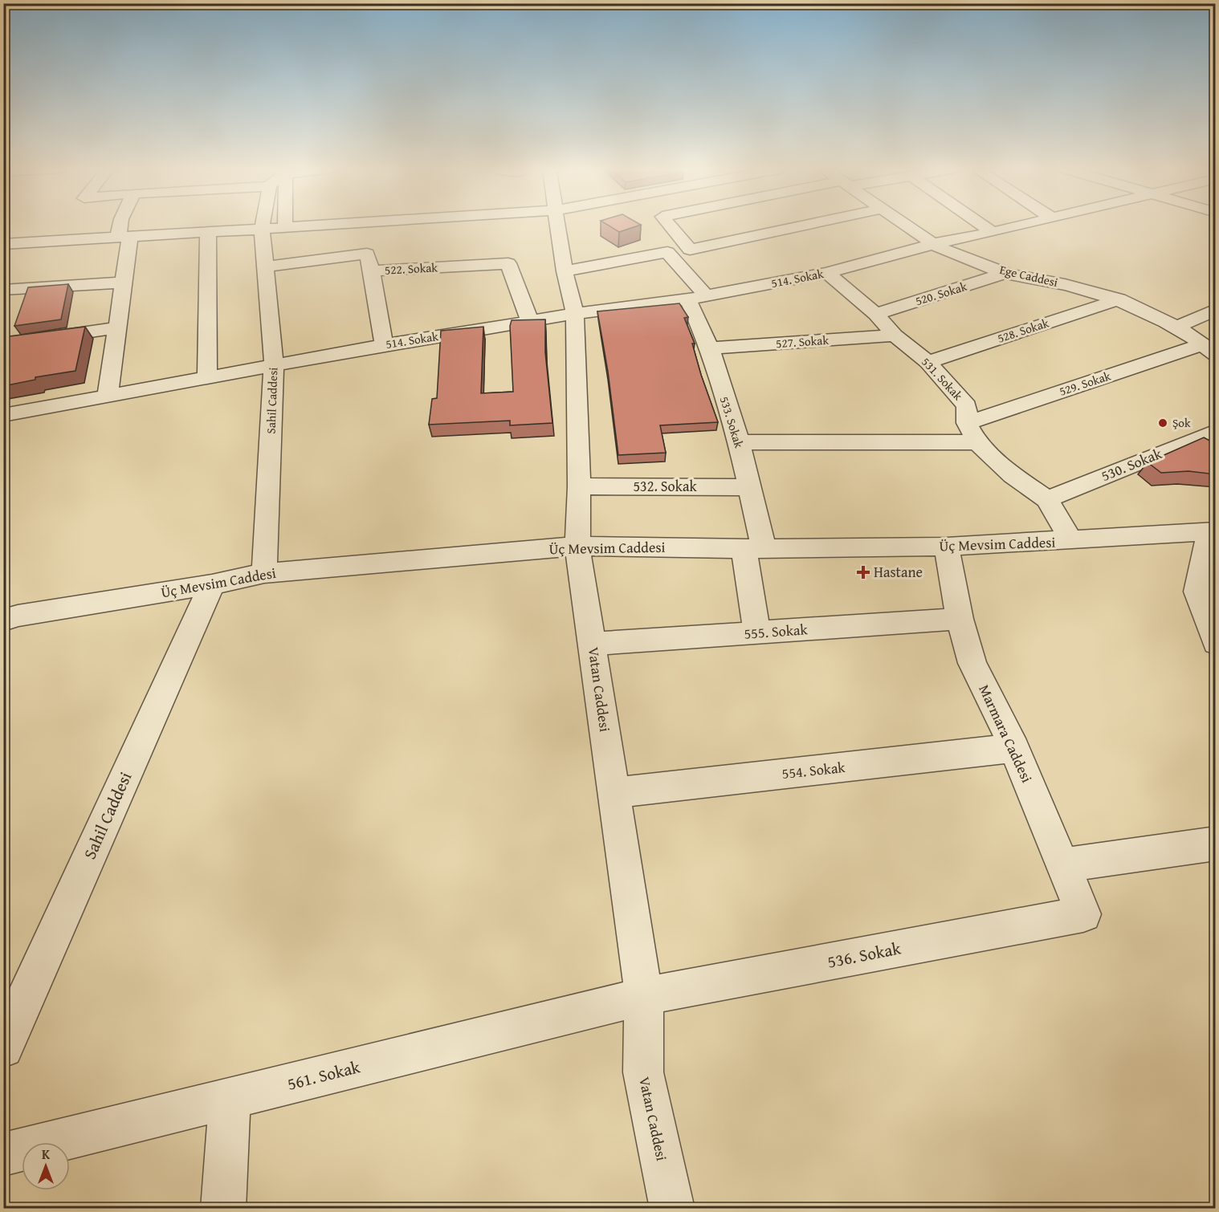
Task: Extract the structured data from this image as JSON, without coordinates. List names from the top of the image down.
{
  "streets": {
    "street": [
      "522. Sokak",
      "Ege Caddesi",
      "514. Sokak",
      "520. Sokak",
      "528. Sokak",
      "527. Sokak",
      "531. Sokak",
      "529. Sokak",
      "Sahil Caddesi",
      "533. Sokak",
      "530. Sokak",
      "532. Sokak",
      "Üç Mevsim Caddesi",
      "555. Sokak",
      "Vatan Caddesi",
      "Marmara Caddesi",
      "554. Sokak",
      "536. Sokak",
      "561. Sokak"
    ]
  },
  "crossings": [
    ["522. Sokak", "514. Sokak"],
    ["522. Sokak", "Sahil Caddesi"],
    ["Ege Caddesi", "514. Sokak"],
    ["Ege Caddesi", "520. Sokak"],
    ["Ege Caddesi", "528. Sokak"],
    ["Ege Caddesi", "529. Sokak"],
    ["514. Sokak", "531. Sokak"],
    ["514. Sokak", "Sahil Caddesi"],
    ["514. Sokak", "533. Sokak"],
    ["514. Sokak", "Vatan Caddesi"],
    ["520. Sokak", "531. Sokak"],
    ["528. Sokak", "531. Sokak"],
    ["527. Sokak", "531. Sokak"],
    ["527. Sokak", "533. Sokak"],
    ["531. Sokak", "529. Sokak"],
    ["531. Sokak", "530. Sokak"],
    ["531. Sokak", "Üç Mevsim Caddesi"],
    ["Sahil Caddesi", "Üç Mevsim Caddesi"],
    ["533. Sokak", "532. Sokak"],
    ["533. Sokak", "Üç Mevsim Caddesi"],
    ["533. Sokak", "555. Sokak"],
    ["533. Sokak", "Vatan Caddesi"],
    ["532. Sokak", "Vatan Caddesi"],
    ["Üç Mevsim Caddesi", "Vatan Caddesi"],
    ["Üç Mevsim Caddesi", "Marmara Caddesi"],
    ["555. Sokak", "Vatan Caddesi"],
    ["555. Sokak", "Marmara Caddesi"],
    ["Vatan Caddesi", "554. Sokak"],
    ["Vatan Caddesi", "536. Sokak"],
    ["Vatan Caddesi", "561. Sokak"],
    ["Marmara Caddesi", "554. Sokak"],
    ["Marmara Caddesi", "536. Sokak"],
    ["536. Sokak", "561. Sokak"]
  ],
  "places": {
    "other": ["Şok"],
    "health": ["Hastane"]
  },
  "north": "top"
}
